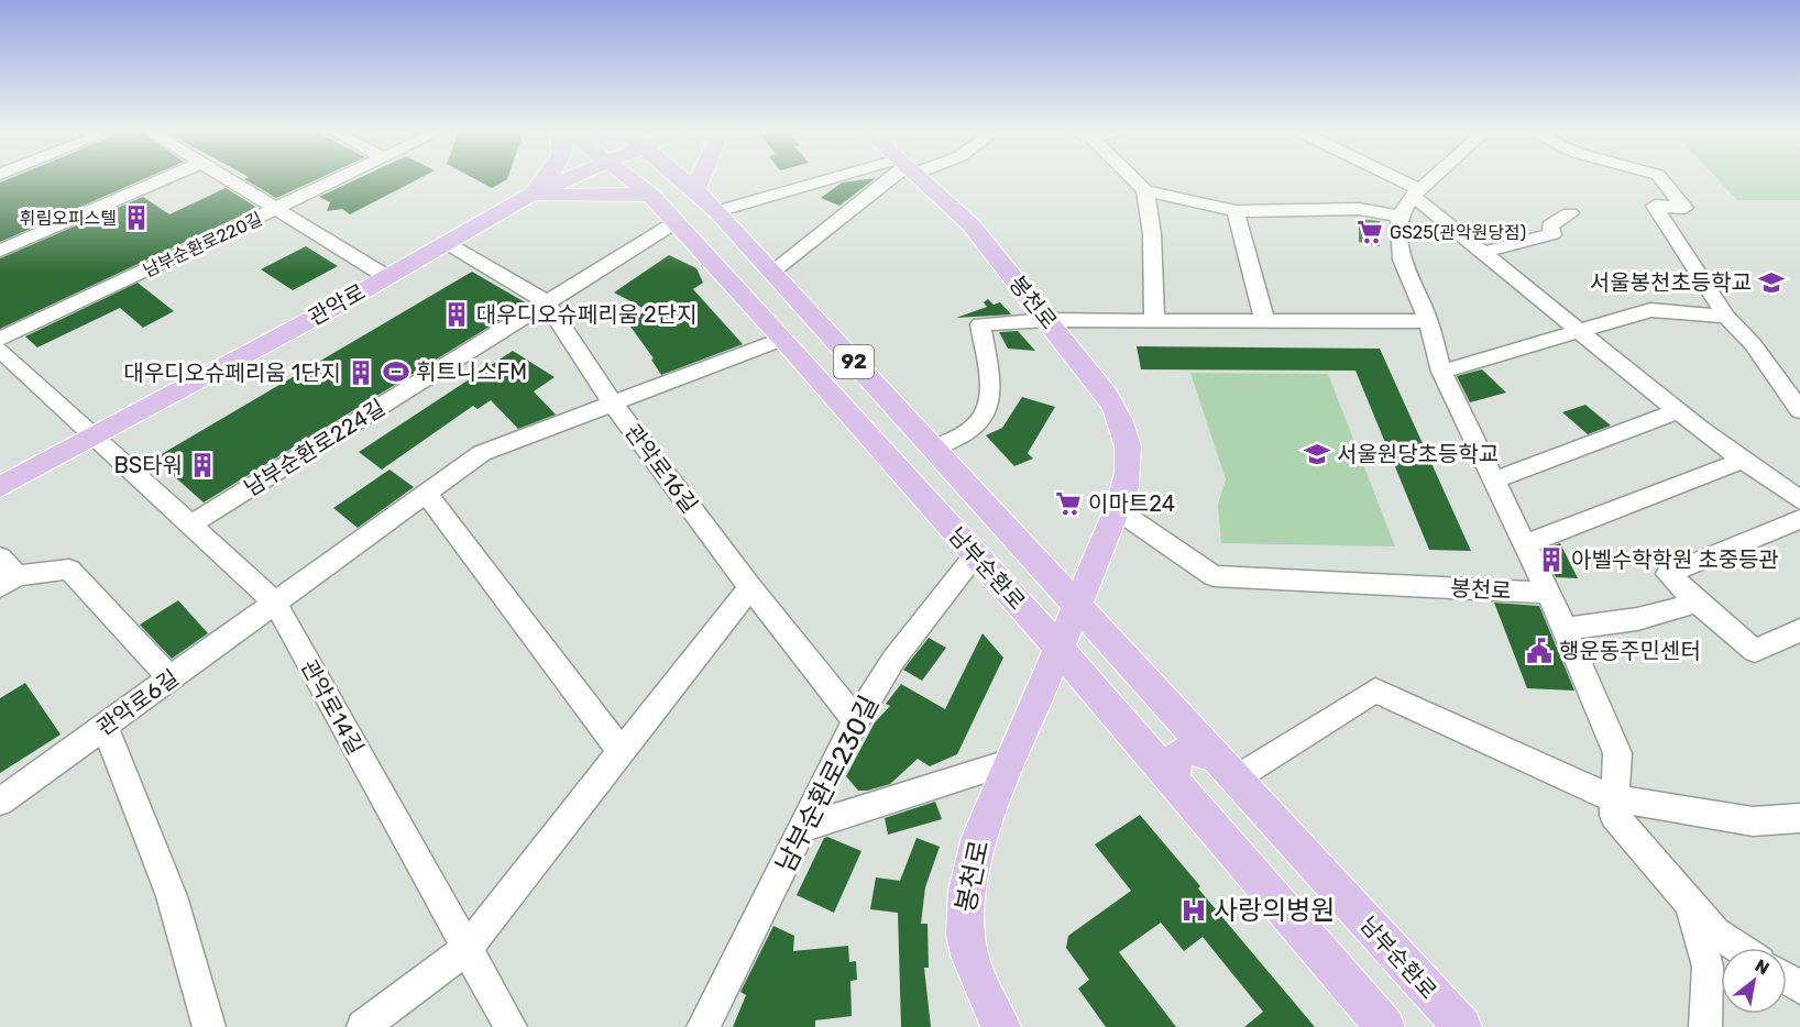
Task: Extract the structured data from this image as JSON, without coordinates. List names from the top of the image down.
{
  "streets": {
    "main road": [
      "봉천로",
      "관악로",
      "92",
      "남부순환로"
    ],
    "street": [
      "남부순환로220길",
      "남부순환로224길",
      "관악로16길",
      "관악로6길",
      "관악로14길",
      "남부순환로230길"
    ]
  },
  "crossings": [
    ["봉천로", "남부순환로"],
    ["관악로", "관악로16길"],
    ["관악로", "관악로14길"],
    ["남부순환로224길", "관악로16길"],
    ["남부순환로224길", "남부순환로"],
    ["남부순환로224길", "관악로14길"],
    ["관악로16길", "관악로6길"],
    ["관악로16길", "남부순환로230길"],
    ["남부순환로", "관악로6길"],
    ["남부순환로", "남부순환로230길"],
    ["관악로6길", "관악로14길"]
  ],
  "places": {
    "building": [
      "휘림오피스텔",
      "대우디오슈페리움 2단지",
      "대우디오슈페리움 1단지",
      "BS타워",
      "아벨수학학원 초중등관"
    ],
    "supermarket": ["GS25(관악원당점)", "이마트24"],
    "school or university": ["서울봉천초등학교", "서울원당초등학교"],
    "sports": ["휘트니스FM"],
    "public building": ["행운동주민센터"],
    "hospital": ["사랑의병원"]
  },
  "north": "top right"
}
